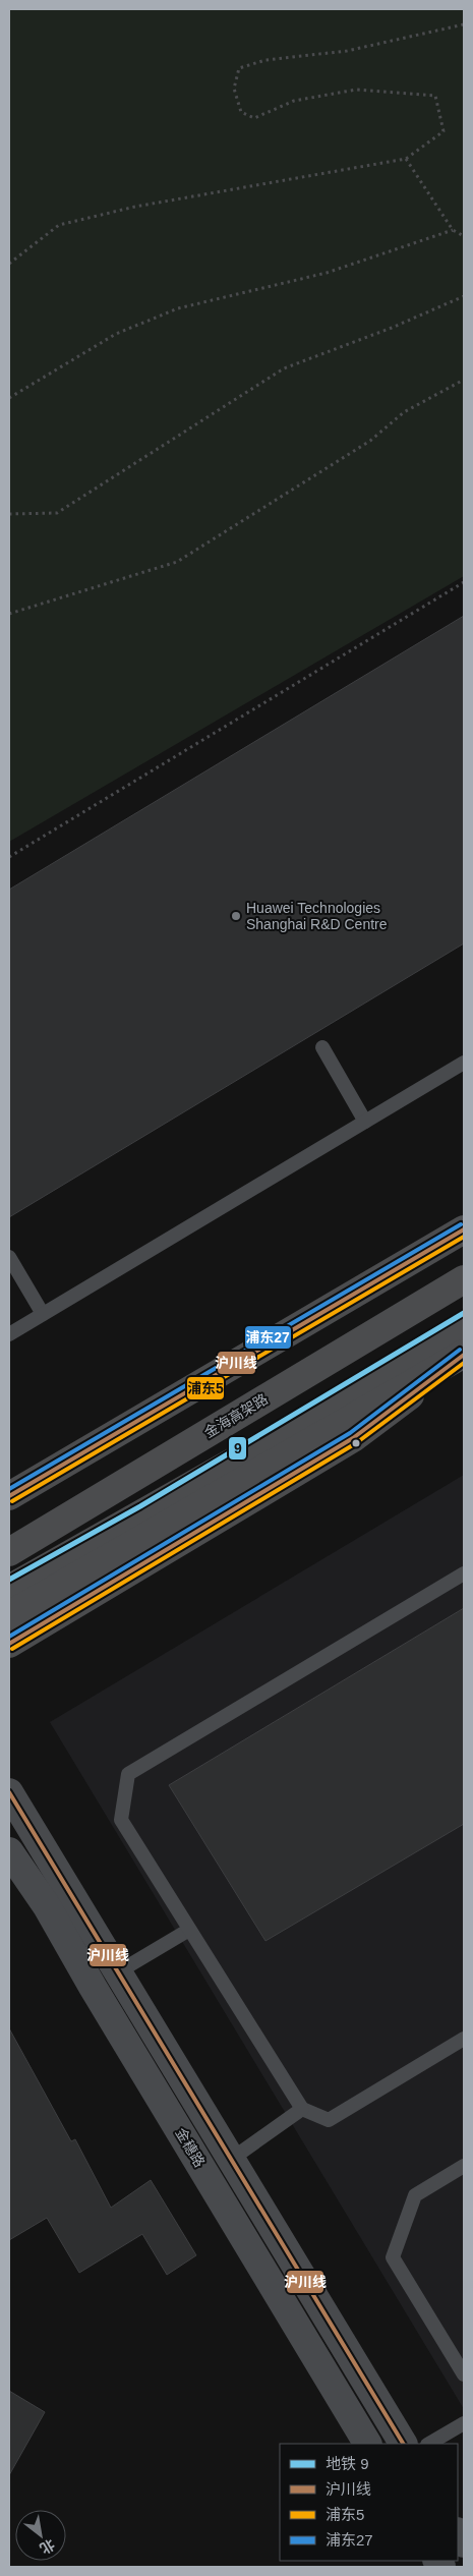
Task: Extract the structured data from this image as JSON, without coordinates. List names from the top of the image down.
{
  "streets": {
    "main road": ["金海高架路"],
    "street": ["金穗路"]
  },
  "places": ["Huawei Technologies Shanghai R&D Centre"],
  "lines": [
    "transit line 浦东27",
    "transit line 沪川线",
    "transit line 浦东5",
    "metro line 9"
  ],
  "legend": [
    "地铁 9",
    "沪川线",
    "浦东5",
    "浦东27"
  ],
  "north": "bottom right"
}
